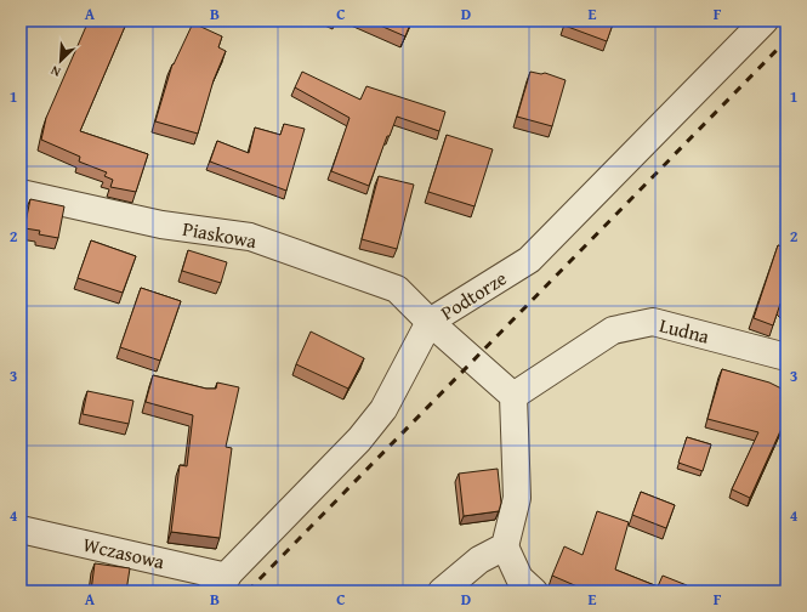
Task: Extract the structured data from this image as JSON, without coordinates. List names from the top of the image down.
{
  "streets": {
    "street": [
      "Piaskowa",
      "Podtorze",
      "Ludna",
      "Wczasowa"
    ]
  },
  "crossings": [
    ["Piaskowa", "Podtorze"],
    ["Podtorze", "Wczasowa"]
  ],
  "north": "bottom left",
  "grid": {
    "columns": [
      "A",
      "B",
      "C",
      "D",
      "E",
      "F"
    ],
    "rows": [
      "1",
      "2",
      "3",
      "4"
    ]
  }
}
